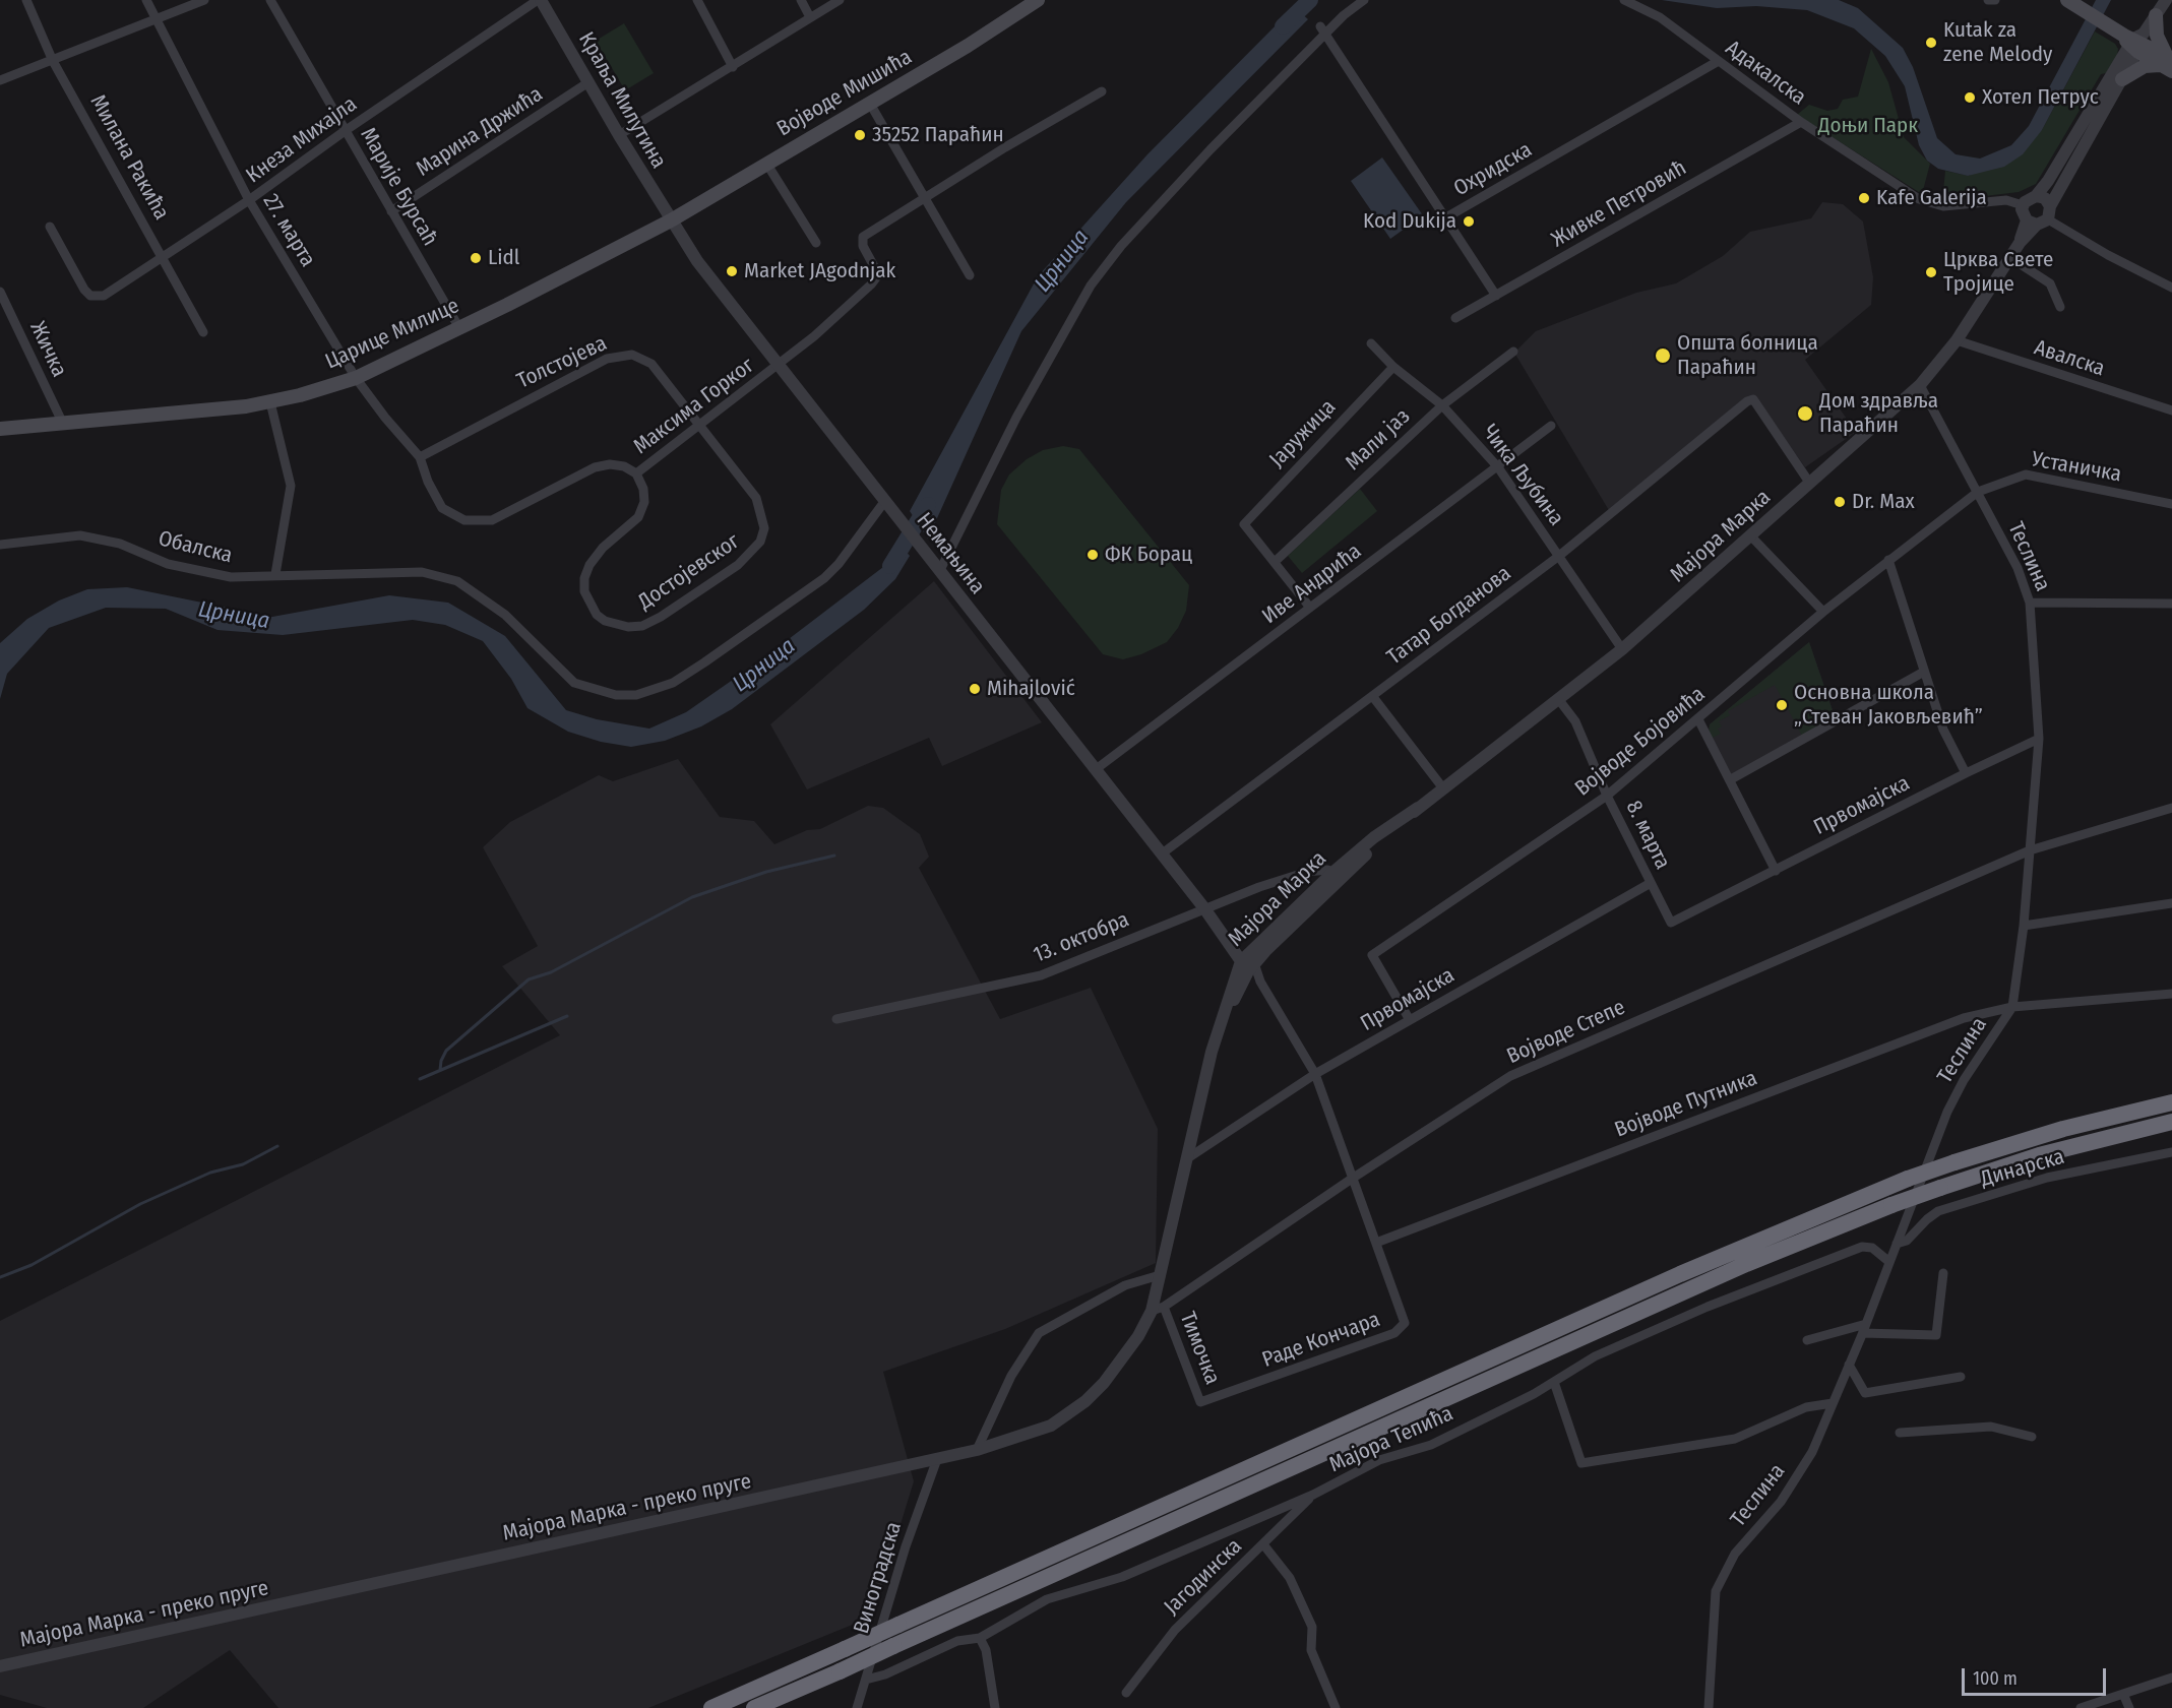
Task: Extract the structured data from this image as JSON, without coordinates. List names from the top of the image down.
{
  "streets": {
    "main road": ["Војводе Мишића", "Царице Милице"],
    "street": [
      "Адакалска",
      "Краља Милутина",
      "Марина Држића",
      "Кнеза Михајла",
      "Милана Ракића",
      "Охридска",
      "Марије Бурсаћ",
      "Живке Петровић",
      "27. марта",
      "Жичка",
      "Авалска",
      "Толстојева",
      "Максима Горког",
      "Јаружица",
      "Мали јаз",
      "Устаничка",
      "Чика Љубина",
      "Мајора Марка",
      "Обалска",
      "Немањина",
      "Теслина",
      "Достојевског",
      "Иве Андрића",
      "Татар Богданова",
      "Војводе Бојовића",
      "Првомајска",
      "8. марта",
      "13. октобра",
      "Војводе Степе",
      "Војводе Путника",
      "Динарска",
      "Раде Кончара",
      "Тимочка",
      "Мајора Тепића",
      "Мајора Марка - преко пруге",
      "Јагодинска",
      "Виноградска"
    ]
  },
  "crossings": [
    ["Адакалска", "Охридска"],
    ["Адакалска", "Живке Петровић"],
    ["Адакалска", "Мајора Марка"],
    ["Војводе Мишића", "Краља Милутина"],
    ["Војводе Мишића", "Царице Милице"],
    ["Војводе Мишића", "Немањина"],
    ["Краља Милутина", "Марина Држића"],
    ["Краља Милутина", "Кнеза Михајла"],
    ["Краља Милутина", "Царице Милице"],
    ["Краља Милутина", "Немањина"],
    ["Марина Држића", "Марије Бурсаћ"],
    ["Кнеза Михајла", "Милана Ракића"],
    ["Кнеза Михајла", "Марије Бурсаћ"],
    ["Кнеза Михајла", "27. марта"],
    ["Марије Бурсаћ", "Царице Милице"],
    ["27. марта", "Царице Милице"],
    ["27. марта", "Максима Горког"],
    ["Царице Милице", "Жичка"],
    ["Царице Милице", "Максима Горког"],
    ["Царице Милице", "Немањина"],
    ["Авалска", "Мајора Марка"],
    ["Толстојева", "Максима Горког"],
    ["Толстојева", "Достојевског"],
    ["Максима Горког", "Немањина"],
    ["Максима Горког", "Достојевског"],
    ["Јаружица", "Мали јаз"],
    ["Јаружица", "Чика Љубина"],
    ["Мали јаз", "Чика Љубина"],
    ["Устаничка", "Теслина"],
    ["Устаничка", "Војводе Бојовића"],
    ["Чика Љубина", "Мајора Марка"],
    ["Чика Љубина", "Иве Андрића"],
    ["Чика Љубина", "Татар Богданова"],
    ["Мајора Марка", "Немањина"],
    ["Мајора Марка", "Теслина"],
    ["Мајора Марка", "Татар Богданова"],
    ["Мајора Марка", "Првомајска"],
    ["Мајора Марка", "8. марта"],
    ["Мајора Марка", "13. октобра"],
    ["Мајора Марка", "Раде Кончара"],
    ["Мајора Марка", "Мајора Марка - преко пруге"],
    ["Обалска", "Немањина"],
    ["Немањина", "Иве Андрића"],
    ["Немањина", "Татар Богданова"],
    ["Немањина", "13. октобра"],
    ["Немањина", "Раде Кончара"],
    ["Теслина", "Војводе Бојовића"],
    ["Теслина", "Првомајска"],
    ["Теслина", "Војводе Степе"],
    ["Теслина", "Војводе Путника"],
    ["Теслина", "Динарска"],
    ["Теслина", "Мајора Тепића"],
    ["Војводе Бојовића", "Првомајска"],
    ["Војводе Бојовића", "8. марта"],
    ["Првомајска", "8. марта"],
    ["Првомајска", "Раде Кончара"],
    ["Војводе Степе", "Раде Кончара"],
    ["Војводе Степе", "Тимочка"],
    ["Војводе Степе", "Мајора Марка - преко пруге"],
    ["Војводе Путника", "Раде Кончара"],
    ["Раде Кончара", "Тимочка"],
    ["Тимочка", "Мајора Марка - преко пруге"],
    ["Мајора Тепића", "Јагодинска"],
    ["Мајора Тепића", "Виноградска"],
    ["Мајора Марка - преко пруге", "Виноградска"]
  ],
  "water": ["Црница"],
  "parks": ["Доњи Парк"],
  "places": [
    "Kutak za zene Melody",
    "Хотел Петрус",
    "35252 Параћин",
    "Kafe Galerija",
    "Kod Dukija",
    "Lidl",
    "Market JAgodnjak",
    "Црква Свете Тројице",
    "Општа болница Параћин",
    "Дом здравља Параћин",
    "Dr. Max",
    "ФК Борац",
    "Mihajlović",
    "Основна школа „Стеван Јаковљевић”"
  ],
  "scale_bar": "100 m"
}
